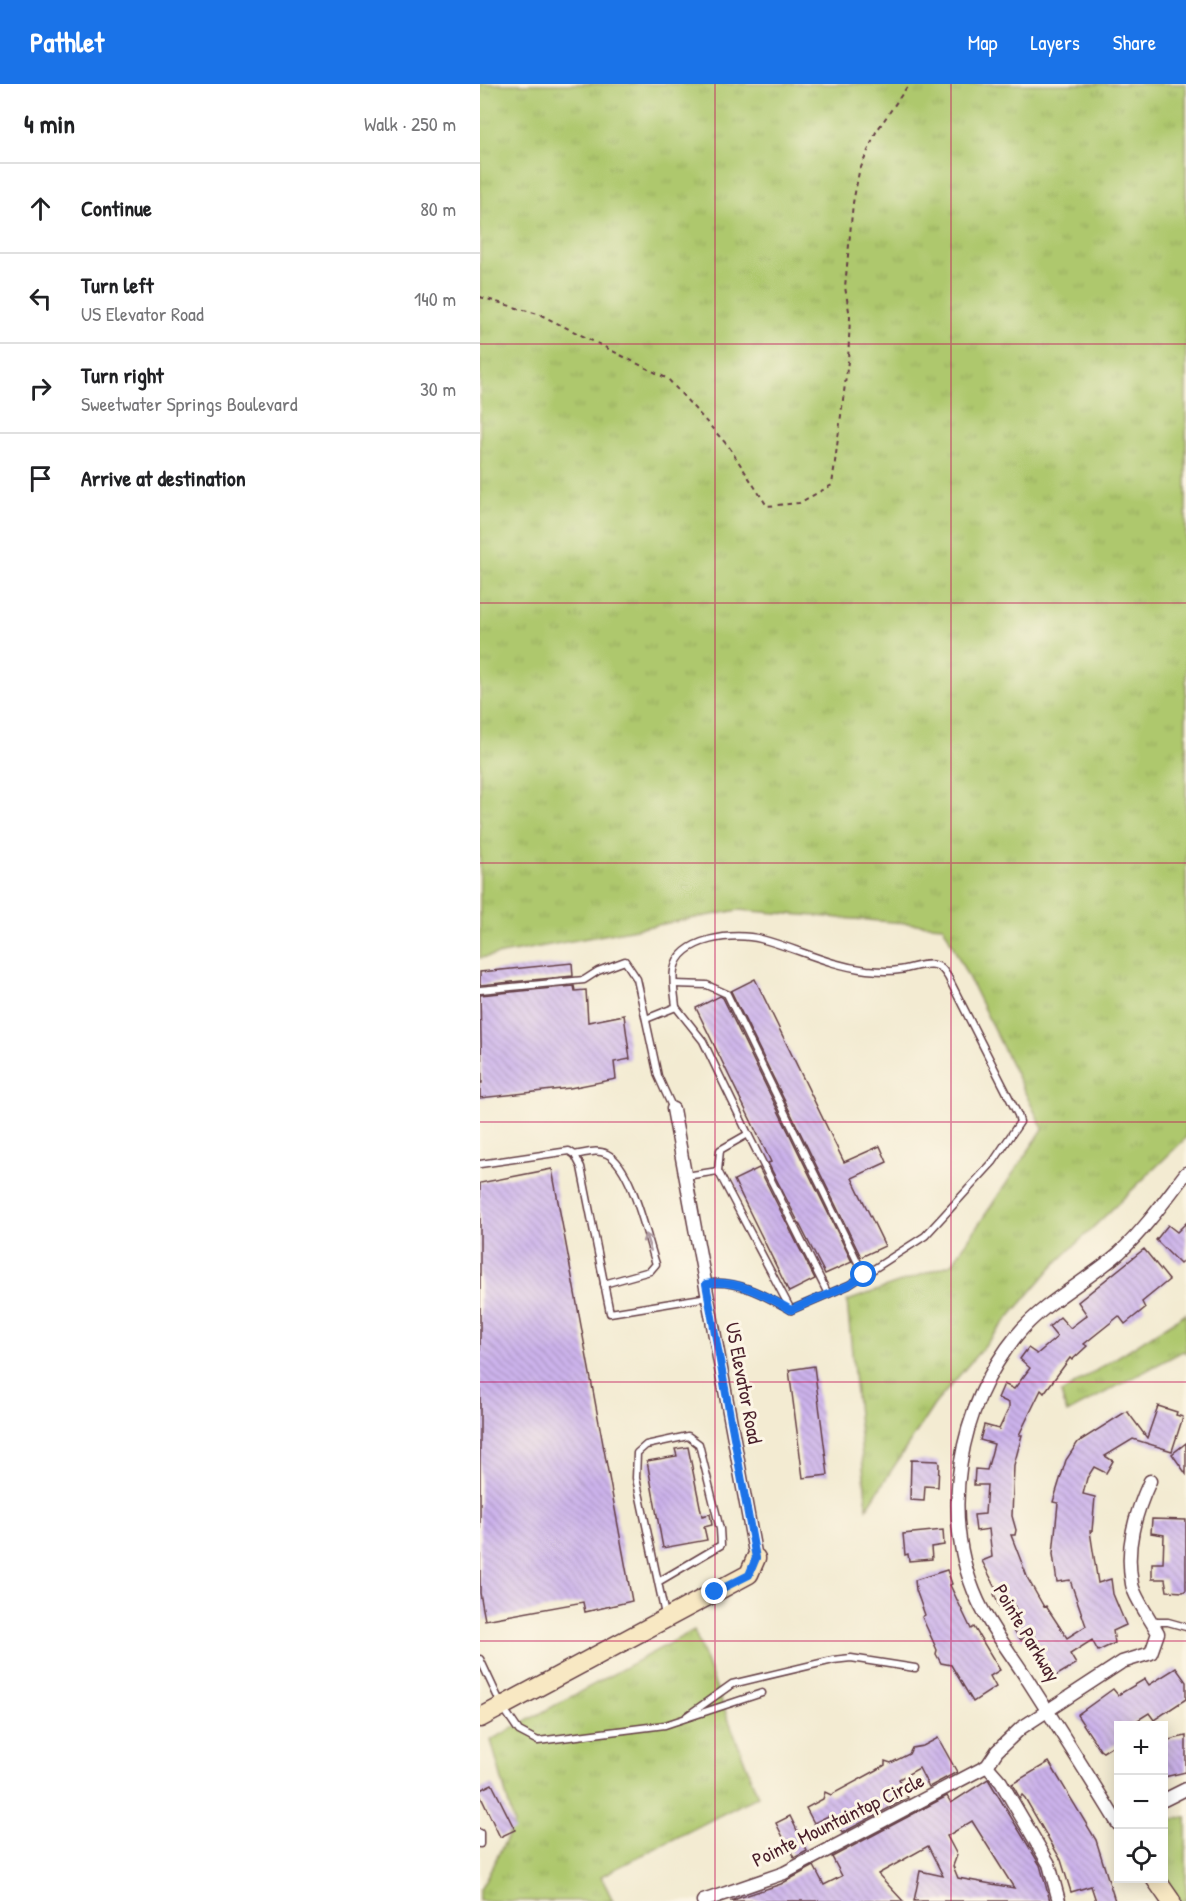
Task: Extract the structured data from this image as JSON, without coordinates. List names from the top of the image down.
{
  "streets": {
    "street": ["US Elevator Road", "Pointe Parkway", "Pointe Mountaintop Circle"]
  },
  "crossings": [
    ["Pointe Parkway", "Pointe Mountaintop Circle"]
  ],
  "page": {
    "header": "Pathlet",
    "nav": ["Map", "Layers", "Share"],
    "heading": ["4 min", "Walk · 250 m"],
    "list": [
      ["Continue", "80 m"],
      ["Turn left", "US Elevator Road", "140 m"],
      ["Turn right", "Sweetwater Springs Boulevard", "30 m"],
      "Arrive at destination"
    ],
    "map_buttons": ["+", "−"]
  }
}
